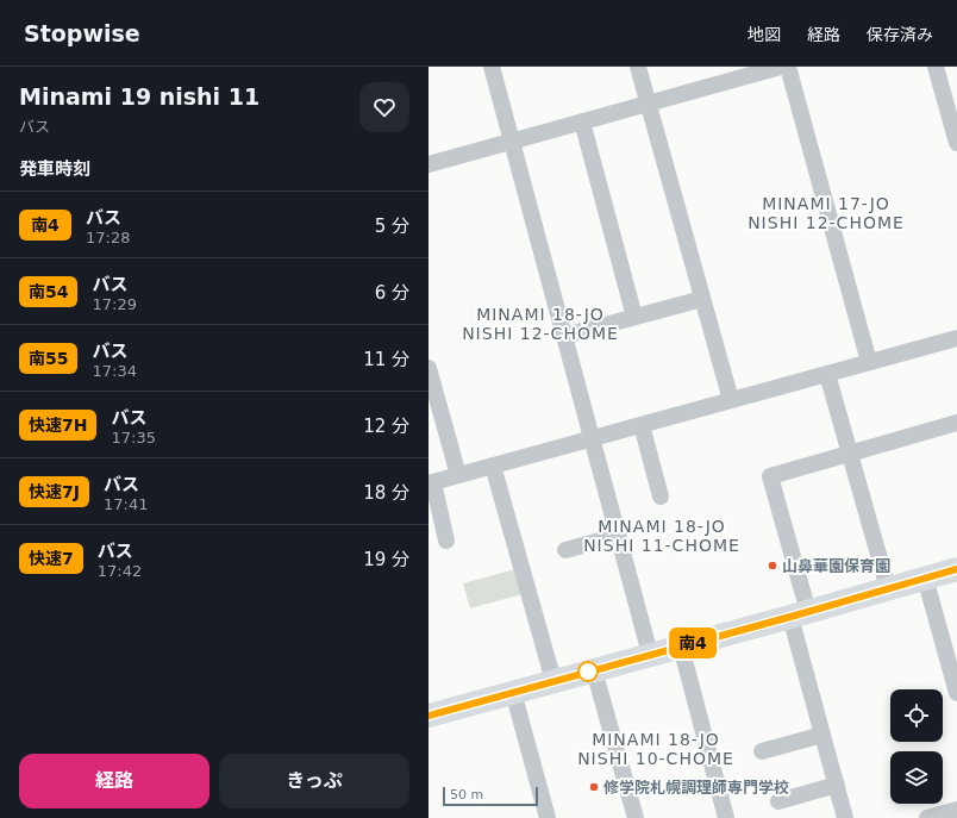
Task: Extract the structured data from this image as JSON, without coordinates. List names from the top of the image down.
{
  "districts": [
    "MINAMI 17-JO NISHI 12-CHOME",
    "MINAMI 18-JO NISHI 12-CHOME",
    "MINAMI 18-JO NISHI 11-CHOME",
    "MINAMI 18-JO NISHI 10-CHOME"
  ],
  "places": ["山鼻華園保育園", "修学院札幌調理師専門学校"],
  "lines": ["bus line 南4"],
  "scale_bar": "50 m",
  "page": {
    "header": "Stopwise",
    "nav": ["地図", "経路", "保存済み"],
    "heading": [
      ["Minami 19 nishi 11", "バス"],
      "発車時刻"
    ],
    "on_map": "南4",
    "list": [
      {
        "mark": "南4",
        "name": "バス",
        "note": "17:28",
        "value": "5 分"
      },
      {
        "mark": "南54",
        "name": "バス",
        "note": "17:29",
        "value": "6 分"
      },
      {
        "mark": "南55",
        "name": "バス",
        "note": "17:34",
        "value": "11 分"
      },
      {
        "mark": "快速7H",
        "name": "バス",
        "note": "17:35",
        "value": "12 分"
      },
      {
        "mark": "快速7J",
        "name": "バス",
        "note": "17:41",
        "value": "18 分"
      },
      {
        "mark": "快速7",
        "name": "バス",
        "note": "17:42",
        "value": "19 分"
      }
    ],
    "buttons": ["経路", "きっぷ"],
    "scale": "50 m"
  }
}
